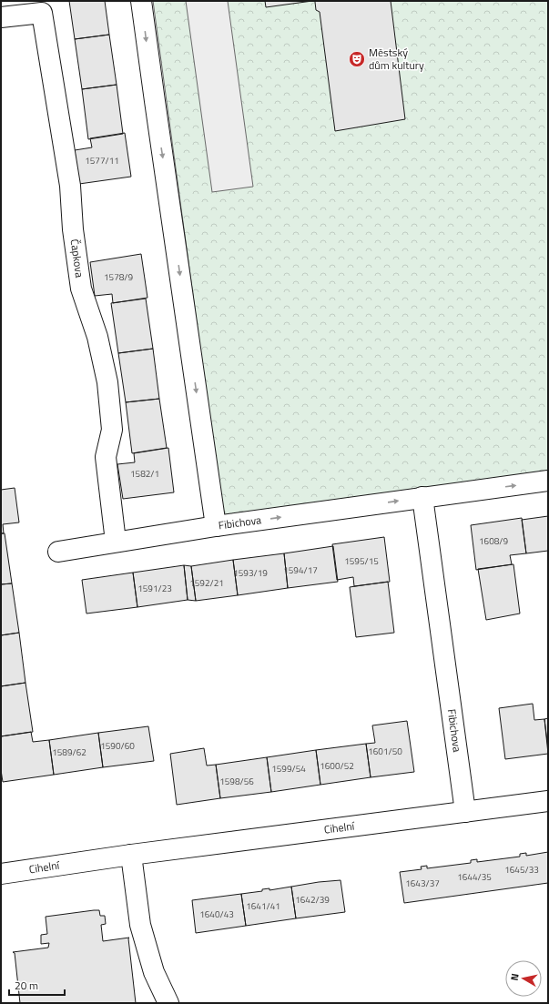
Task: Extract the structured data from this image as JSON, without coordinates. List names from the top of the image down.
{
  "streets": {
    "street": ["Čapkova", "Fibichova", "Cihelní"]
  },
  "crossings": [
    ["Čapkova", "Fibichova"],
    ["Fibichova", "Cihelní"]
  ],
  "one_way": ["Fibichova"],
  "places": {
    "theatre": ["Městský dům kultury"]
  },
  "house_numbers": [
    "1577/11",
    "1578/9",
    "1582/1",
    "1608/9",
    "1595/15",
    "1594/17",
    "1593/19",
    "1592/21",
    "1591/23",
    "1590/60",
    "1601/50",
    "1589/62",
    "1600/52",
    "1599/54",
    "1598/56",
    "1645/33",
    "1644/35",
    "1643/37",
    "1642/39",
    "1641/41",
    "1640/43"
  ],
  "scale_bar": "20 m",
  "north": "left"
}
